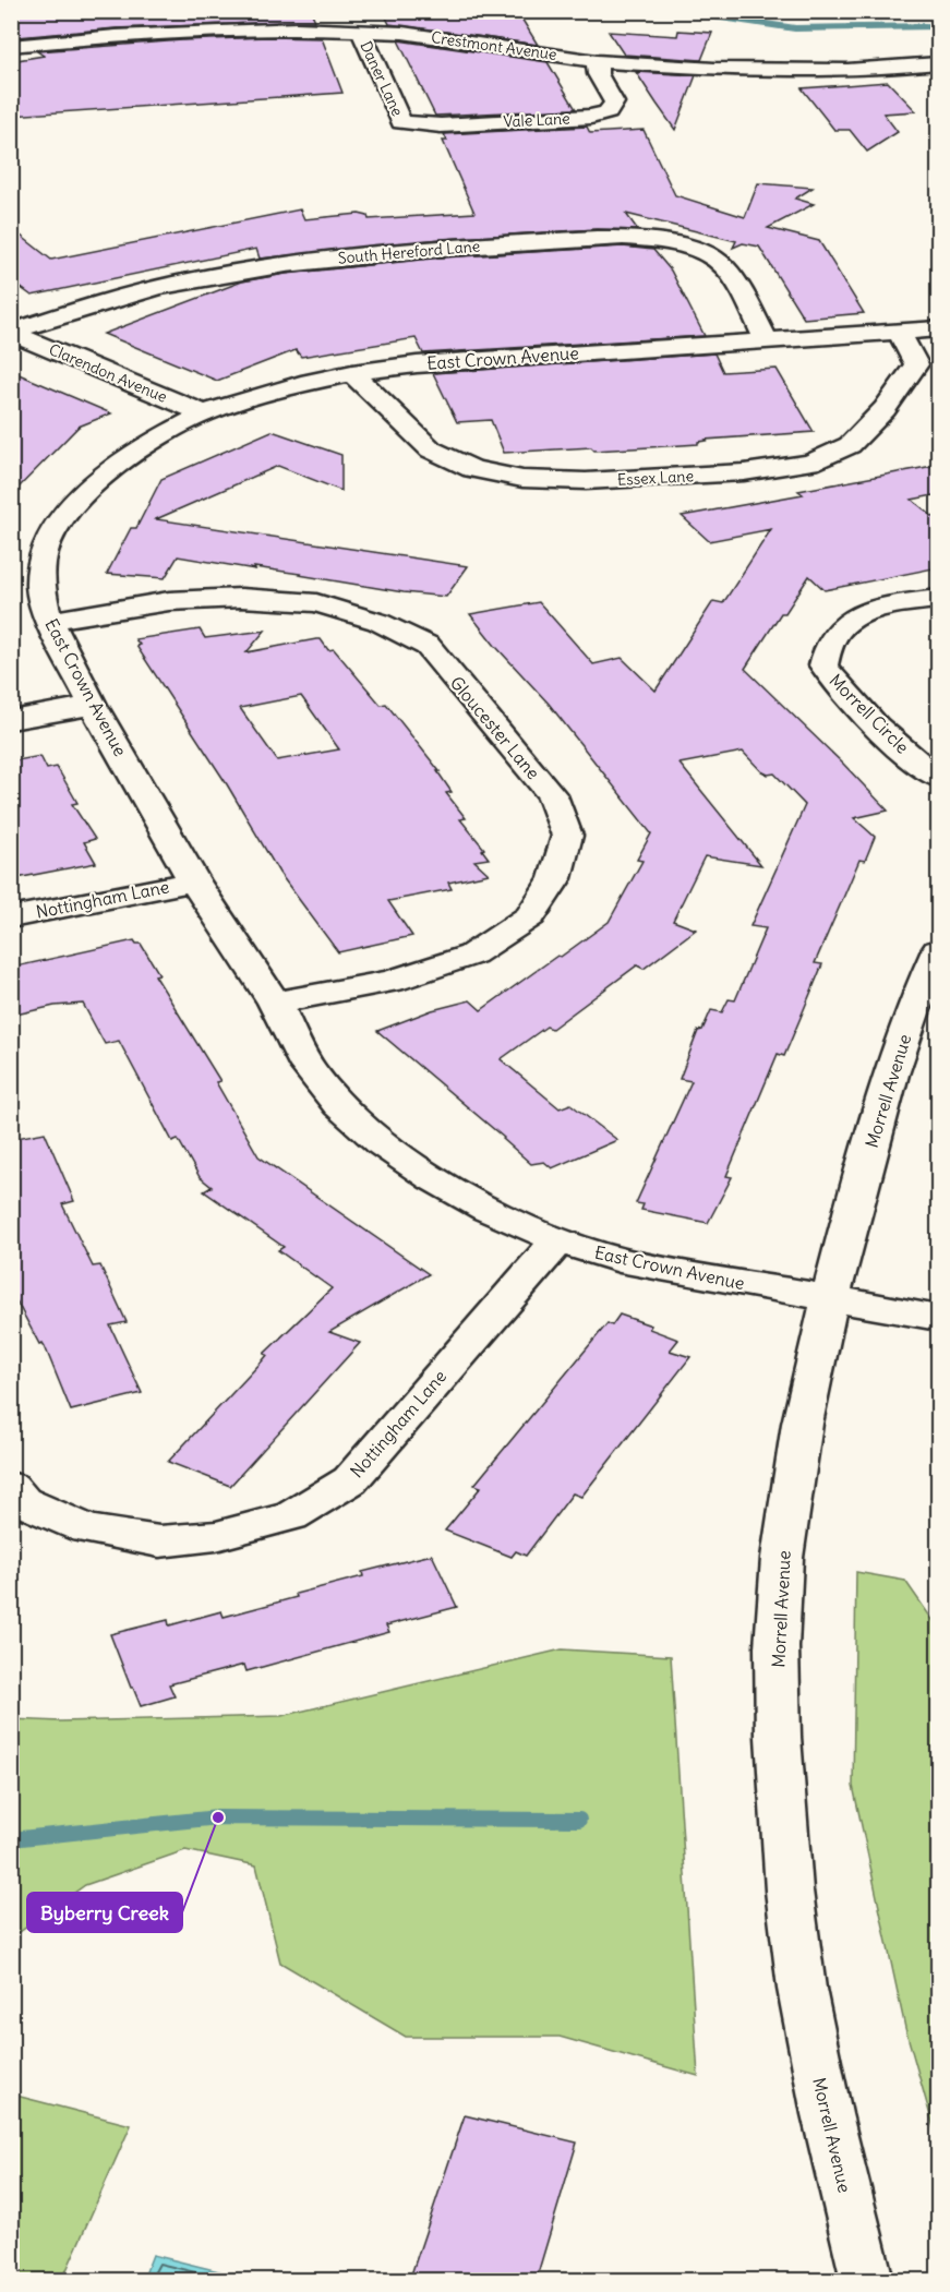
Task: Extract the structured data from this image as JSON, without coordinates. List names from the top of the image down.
{
  "streets": {
    "street": [
      "Crestmont Avenue",
      "Daner Lane",
      "Vale Lane",
      "South Hereford Lane",
      "East Crown Avenue",
      "Clarendon Avenue",
      "Essex Lane",
      "Morrell Circle",
      "Gloucester Lane",
      "Nottingham Lane",
      "Morrell Avenue"
    ]
  },
  "crossings": [
    ["Crestmont Avenue", "Daner Lane"],
    ["Crestmont Avenue", "Vale Lane"],
    ["Daner Lane", "Vale Lane"],
    ["South Hereford Lane", "East Crown Avenue"],
    ["South Hereford Lane", "Clarendon Avenue"],
    ["East Crown Avenue", "Clarendon Avenue"],
    ["East Crown Avenue", "Essex Lane"],
    ["East Crown Avenue", "Gloucester Lane"],
    ["East Crown Avenue", "Nottingham Lane"],
    ["East Crown Avenue", "Morrell Avenue"]
  ],
  "places": ["Byberry Creek"]
}
